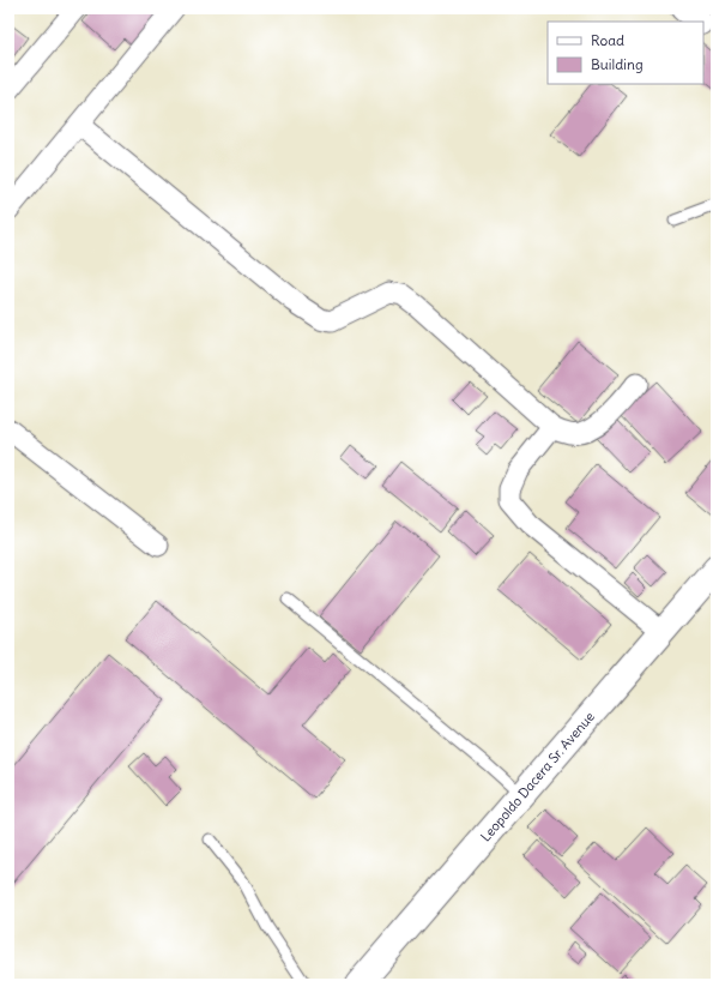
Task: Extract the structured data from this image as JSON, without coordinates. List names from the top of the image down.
{
  "streets": {
    "main road": ["Leopoldo Dacera Sr. Avenue"]
  },
  "legend": ["Road", "Building"]
}
